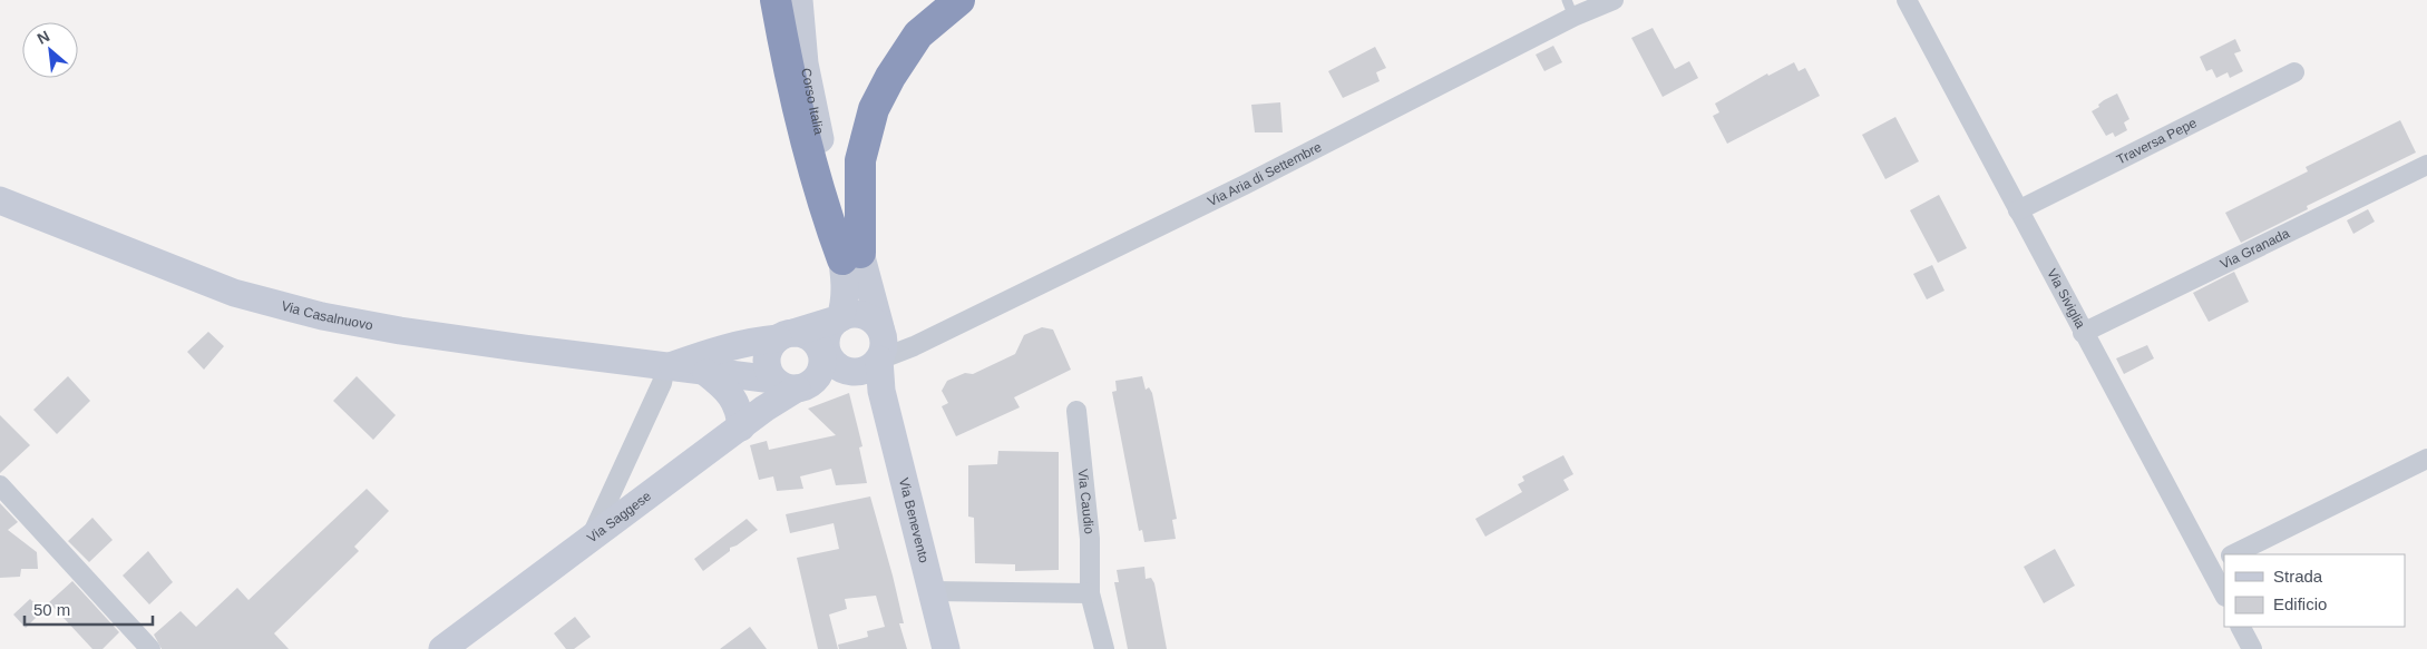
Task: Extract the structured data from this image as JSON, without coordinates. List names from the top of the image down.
{
  "streets": {
    "main road": [
      "Corso Italia",
      "Via Casalnuovo",
      "Via Saggese",
      "Via Benevento"
    ],
    "street": [
      "Traversa Pepe",
      "Via Aria di Settembre",
      "Via Granada",
      "Via Siviglia",
      "Via Caudio"
    ]
  },
  "crossings": [
    ["Traversa Pepe", "Via Siviglia"],
    ["Via Aria di Settembre", "Via Benevento"],
    ["Via Granada", "Via Siviglia"],
    ["Via Casalnuovo", "Via Saggese"]
  ],
  "legend": ["Strada", "Edificio"],
  "scale_bar": "50 m",
  "north": "top left"
}
